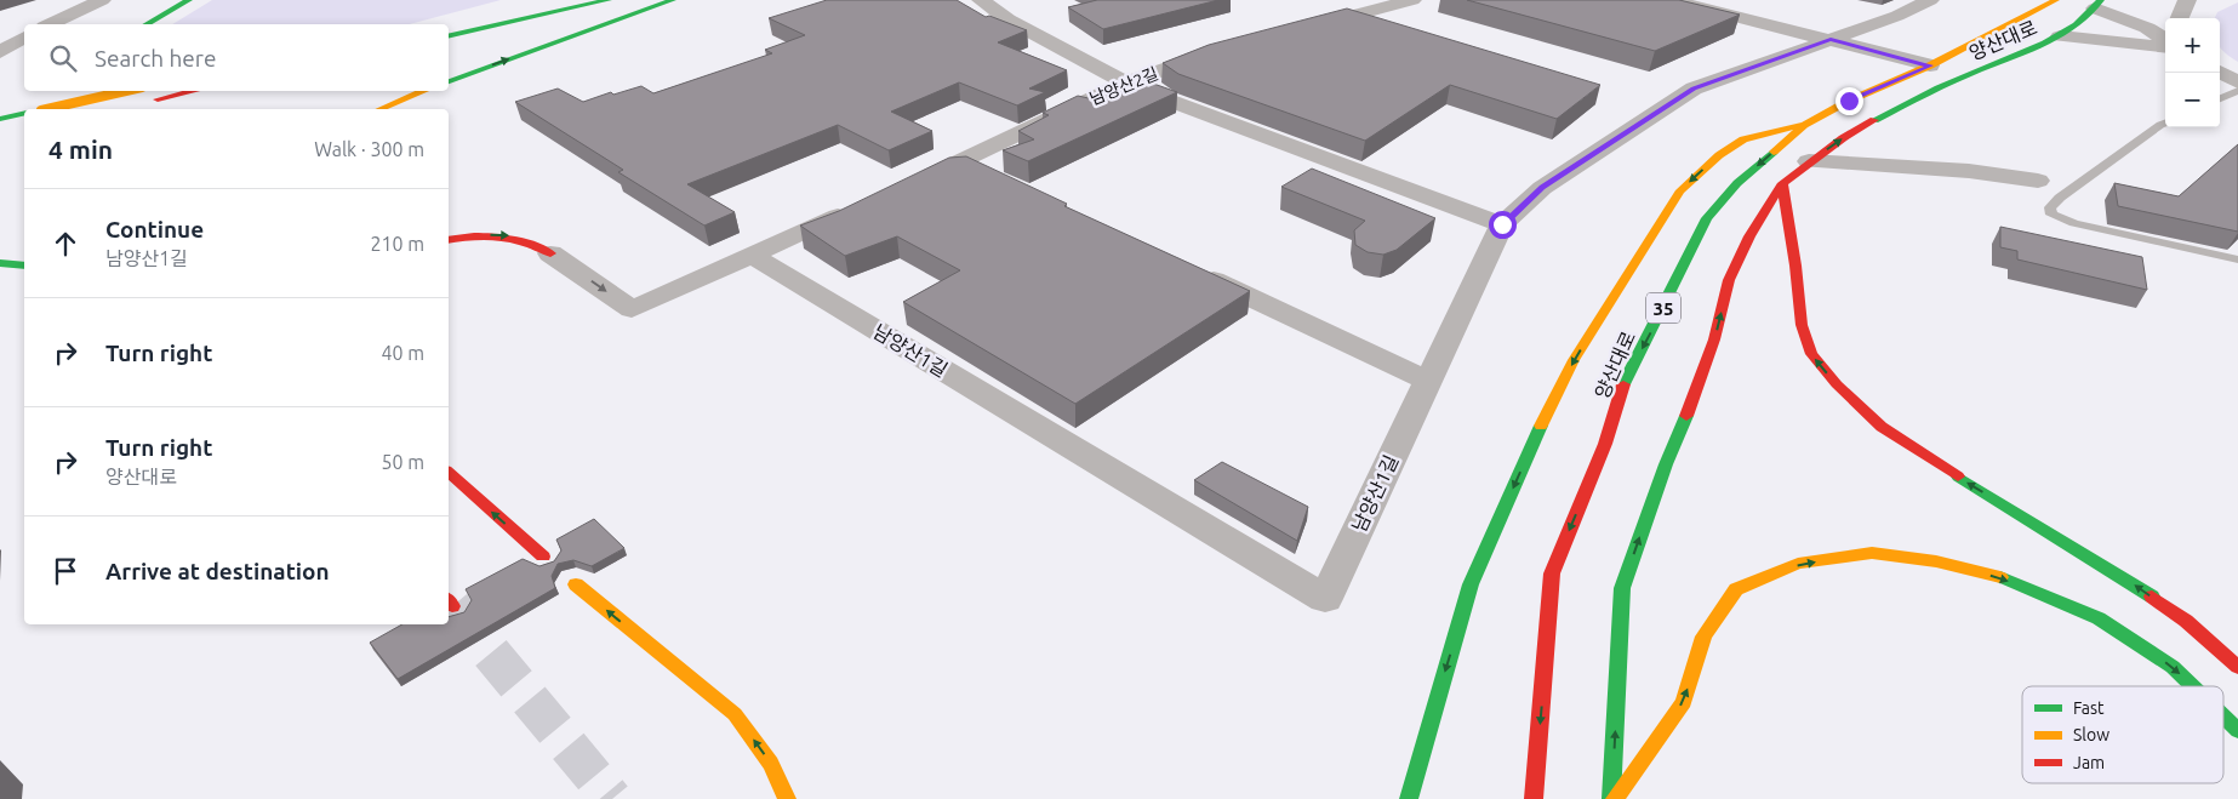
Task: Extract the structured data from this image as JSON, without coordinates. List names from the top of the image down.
{
  "streets": {
    "main road": ["양산대로", "35"],
    "street": ["남양산2길", "남양산1길"]
  },
  "legend": ["Fast", "Slow", "Jam"],
  "page": {
    "map_buttons": ["+", "−"],
    "search": "Search here",
    "heading": ["4 min", "Walk · 300 m"],
    "list": [
      ["Continue", "남양산1길", "210 m"],
      ["Turn right", "40 m"],
      ["Turn right", "양산대로", "50 m"],
      "Arrive at destination"
    ]
  }
}
